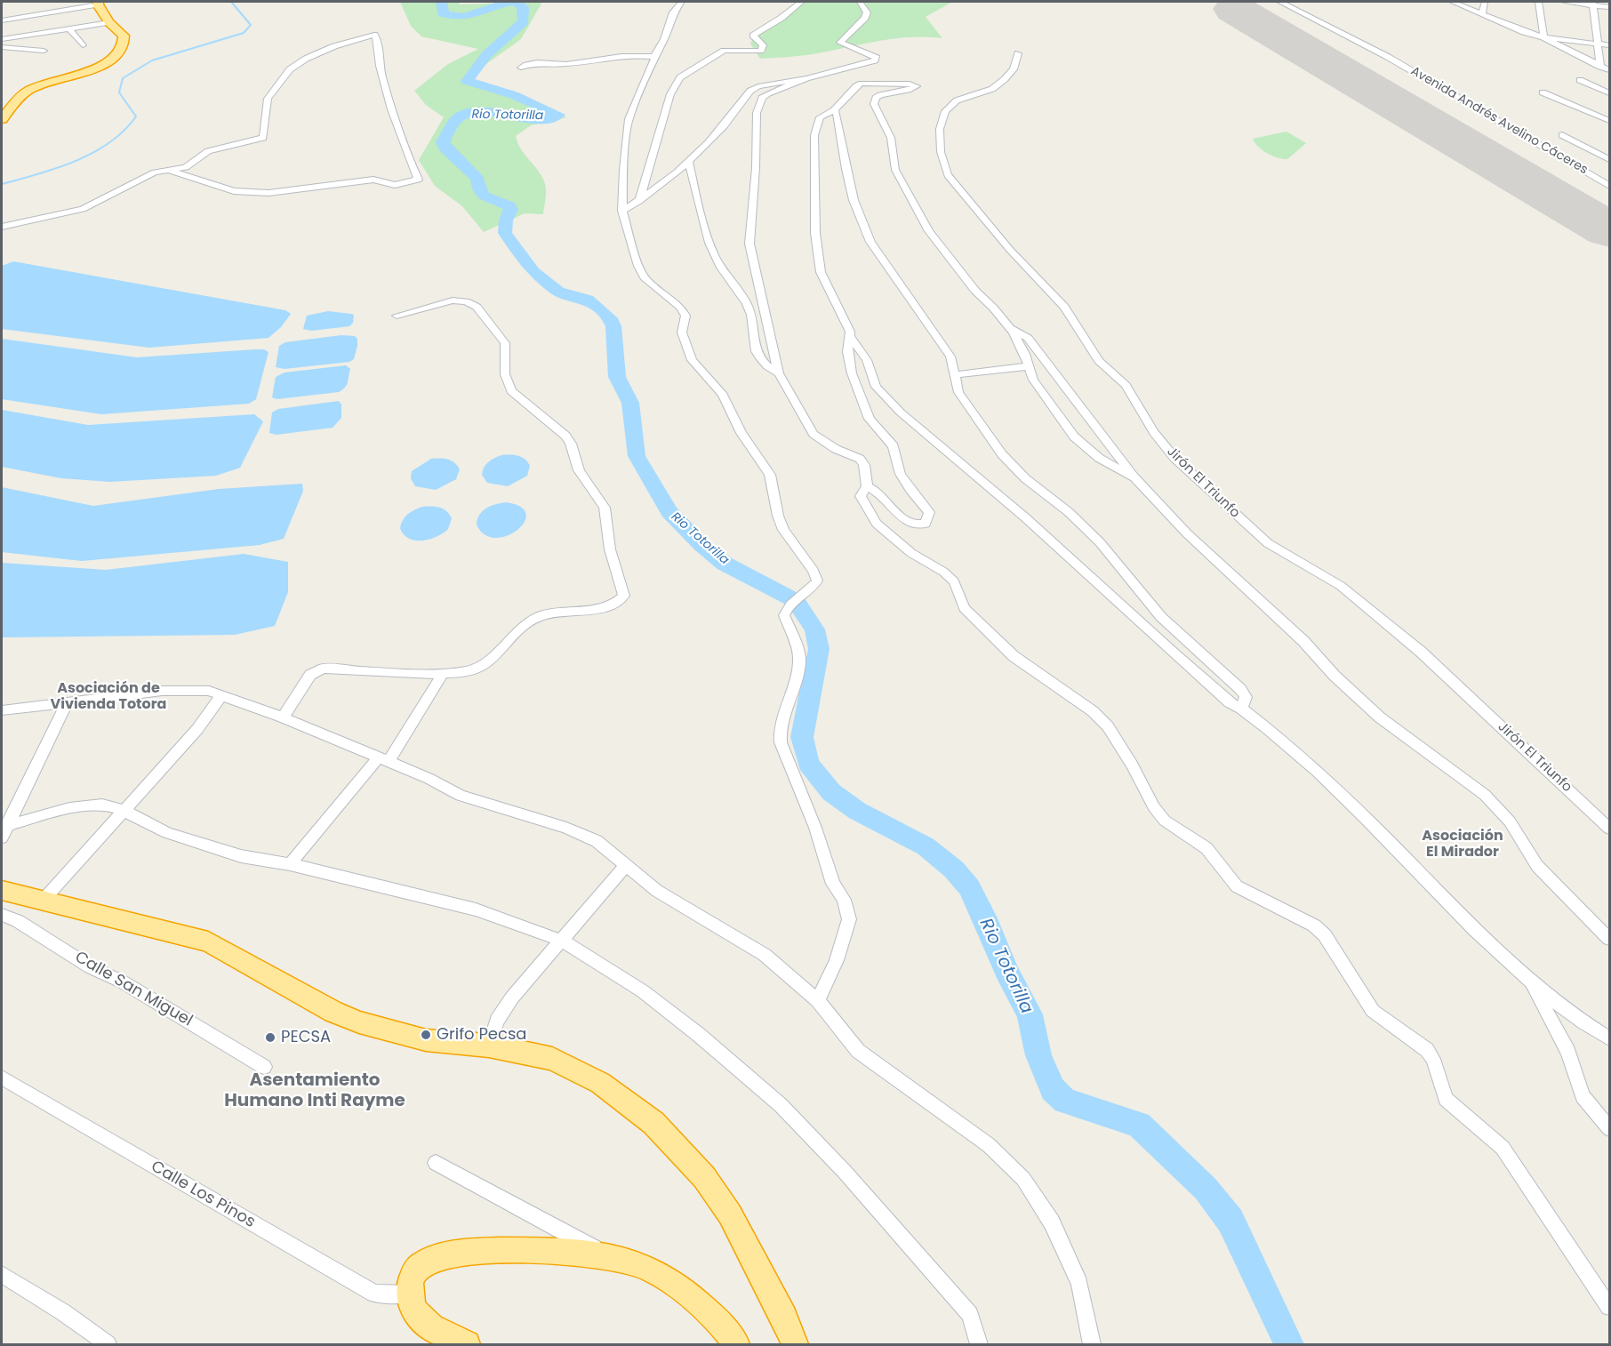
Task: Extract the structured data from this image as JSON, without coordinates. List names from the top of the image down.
{
  "streets": {
    "street": [
      "Avenida Andrés Avelino Cáceres",
      "Jirón El Triunfo",
      "Calle San Miguel",
      "Calle Los Pinos"
    ]
  },
  "districts": ["Asociación de Vivienda Totora", "Asociación El Mirador", "Asentamiento Humano Inti Rayme"],
  "water": ["Rio Totorilla"],
  "places": ["Grifo Pecsa", "PECSA"]
}
